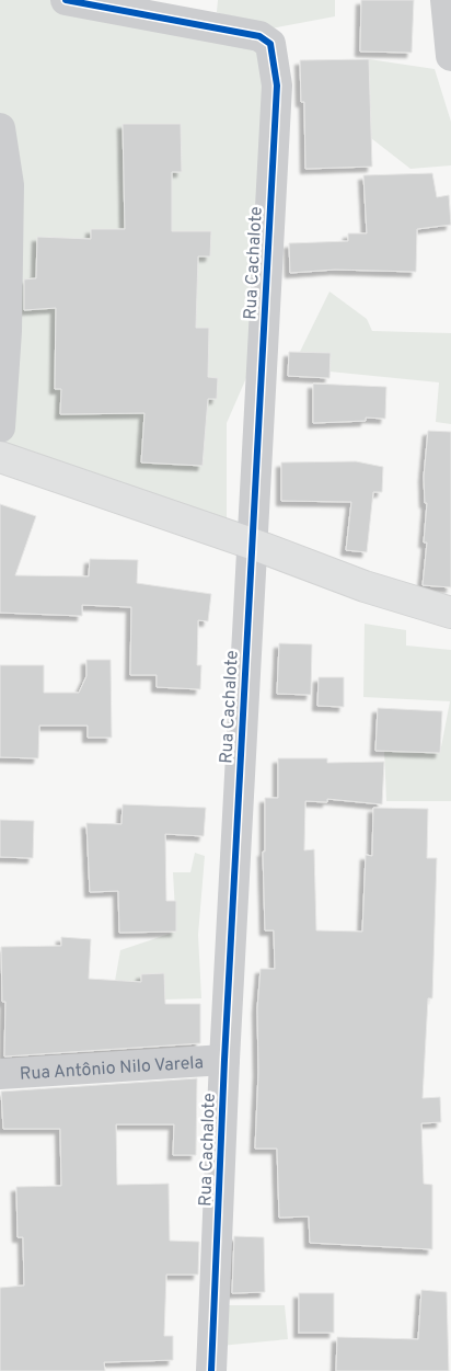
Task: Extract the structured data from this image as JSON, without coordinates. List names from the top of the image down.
{
  "streets": {
    "street": ["Rua Cachalote", "Rua Antônio Nilo Varela"]
  },
  "crossings": [
    ["Rua Cachalote", "Rua Antônio Nilo Varela"]
  ]
}
